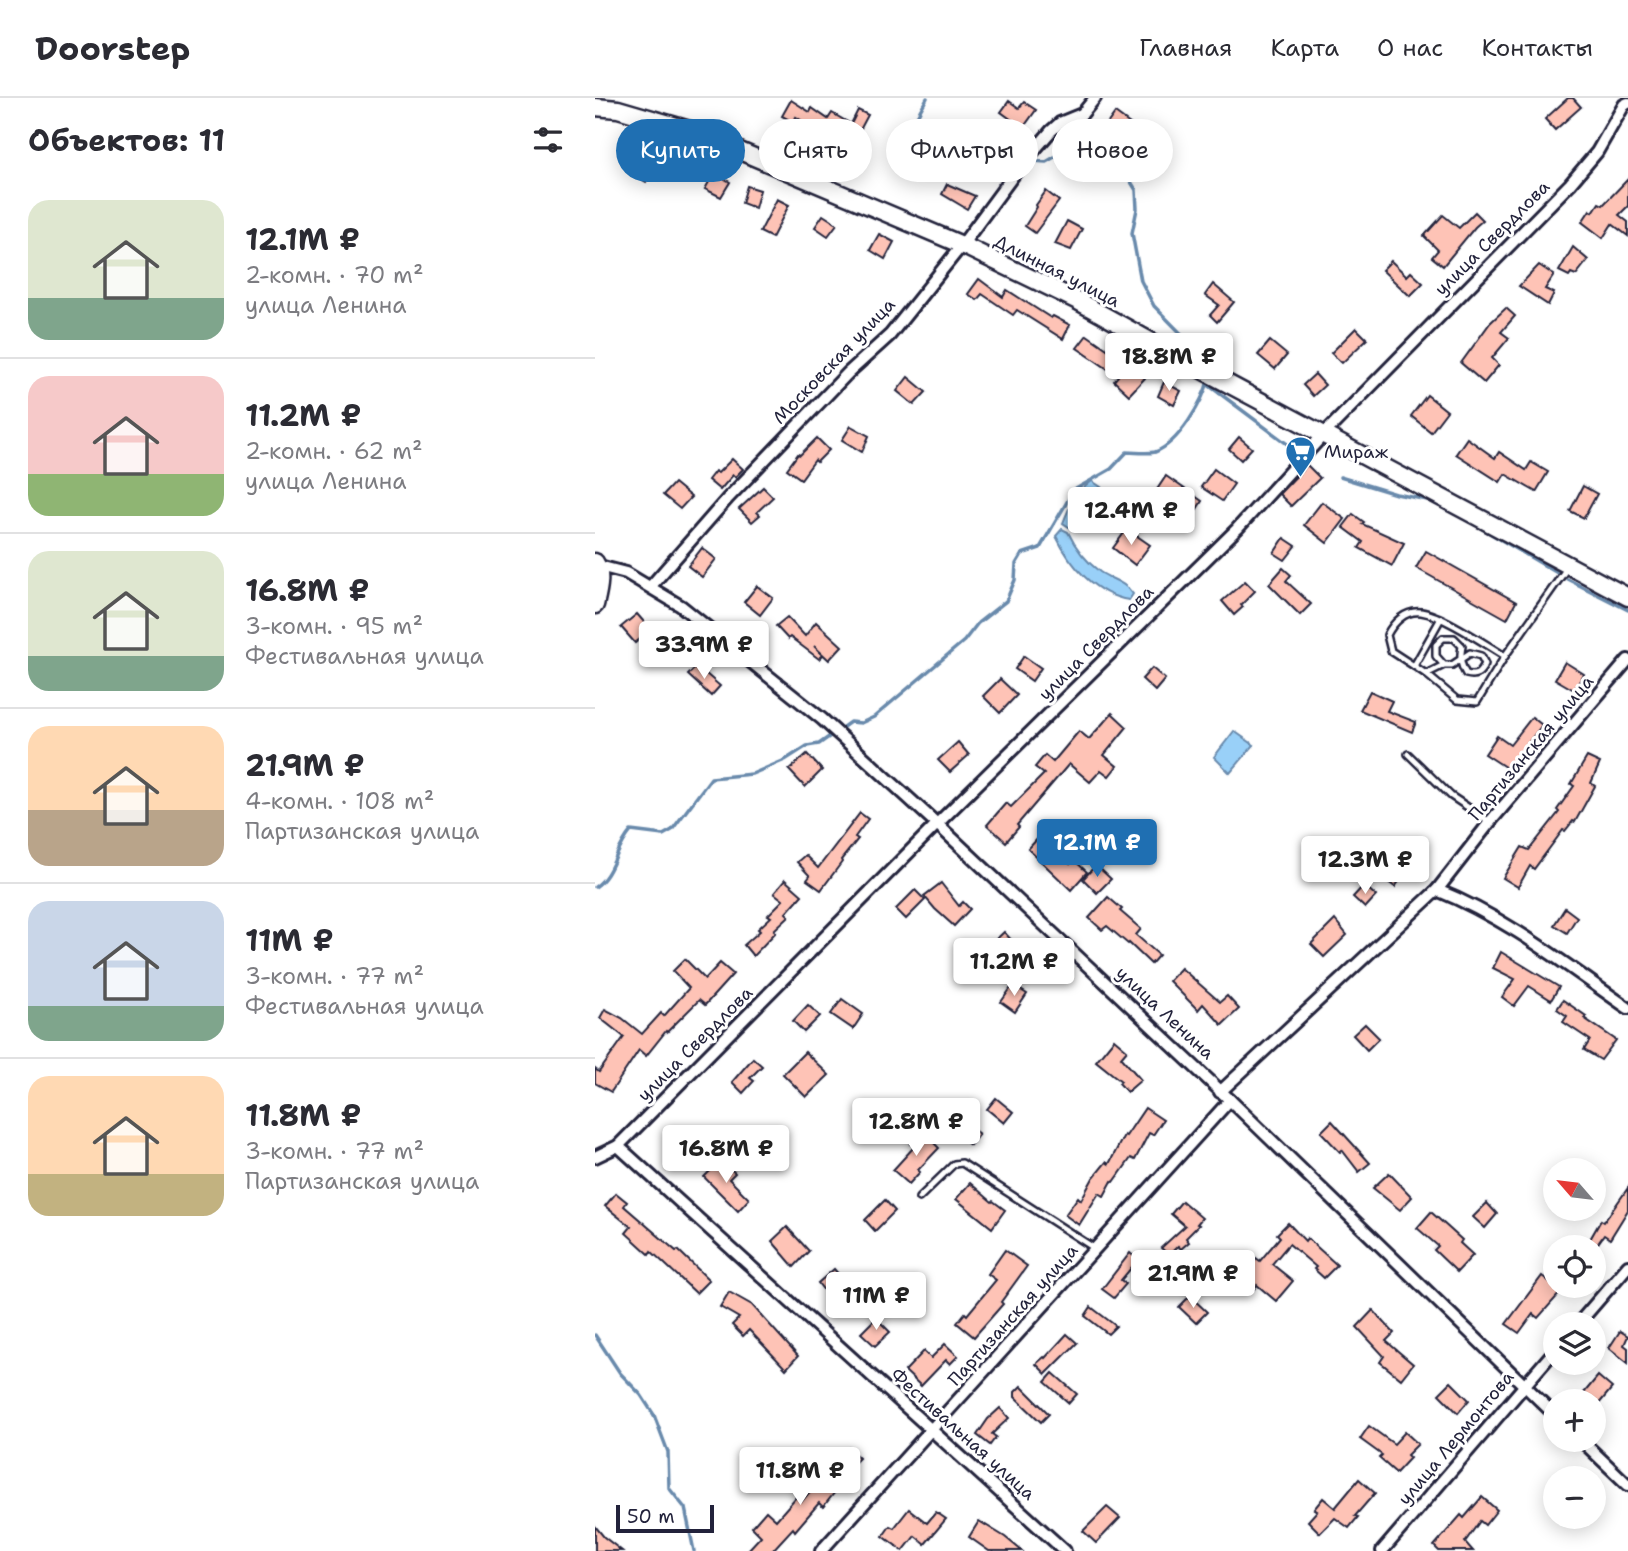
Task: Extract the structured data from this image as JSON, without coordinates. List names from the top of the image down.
{
  "streets": {
    "main road": ["Длинная улица"],
    "street": [
      "улица Свердлова",
      "Московская улица",
      "Партизанская улица",
      "улица Ленина",
      "Фестивальная улица",
      "улица Лермонтова"
    ]
  },
  "crossings": [
    ["улица Свердлова", "Длинная улица"],
    ["улица Свердлова", "улица Ленина"],
    ["улица Свердлова", "Фестивальная улица"],
    ["Длинная улица", "Московская улица"],
    ["Московская улица", "улица Ленина"],
    ["Партизанская улица", "улица Ленина"],
    ["Партизанская улица", "Фестивальная улица"],
    ["улица Ленина", "улица Лермонтова"]
  ],
  "places": {
    "supermarket": ["Мираж"]
  },
  "scale_bar": "50 m",
  "north": "top left",
  "page": {
    "header": "Doorstep",
    "nav": [
      "Главная",
      "Карта",
      "О нас",
      "Контакты"
    ],
    "heading": "Объектов: 11",
    "chip": [
      "Купить",
      "Снять",
      "Фильтры",
      "Новое"
    ],
    "list": [
      {
        "name": "12.1M ₽",
        "note": "2-комн. · 70 m² · улица Ленина"
      },
      {
        "name": "11.2M ₽",
        "note": "2-комн. · 62 m² · улица Ленина"
      },
      {
        "name": "16.8M ₽",
        "note": "3-комн. · 95 m² · Фестивальная улица"
      },
      {
        "name": "21.9M ₽",
        "note": "4-комн. · 108 m² · Партизанская улица"
      },
      {
        "name": "11M ₽",
        "note": "3-комн. · 77 m² · Фестивальная улица"
      },
      {
        "name": "11.8M ₽",
        "note": "3-комн. · 77 m² · Партизанская улица"
      }
    ],
    "price": [
      "18.8M ₽",
      "12.4M ₽",
      "33.9M ₽",
      "12.1M ₽",
      "12.3M ₽",
      "11.2M ₽",
      "12.8M ₽",
      "16.8M ₽",
      "21.9M ₽",
      "11M ₽",
      "11.8M ₽"
    ],
    "map_buttons": ["+", "−"],
    "scale": "50 m"
  }
}
